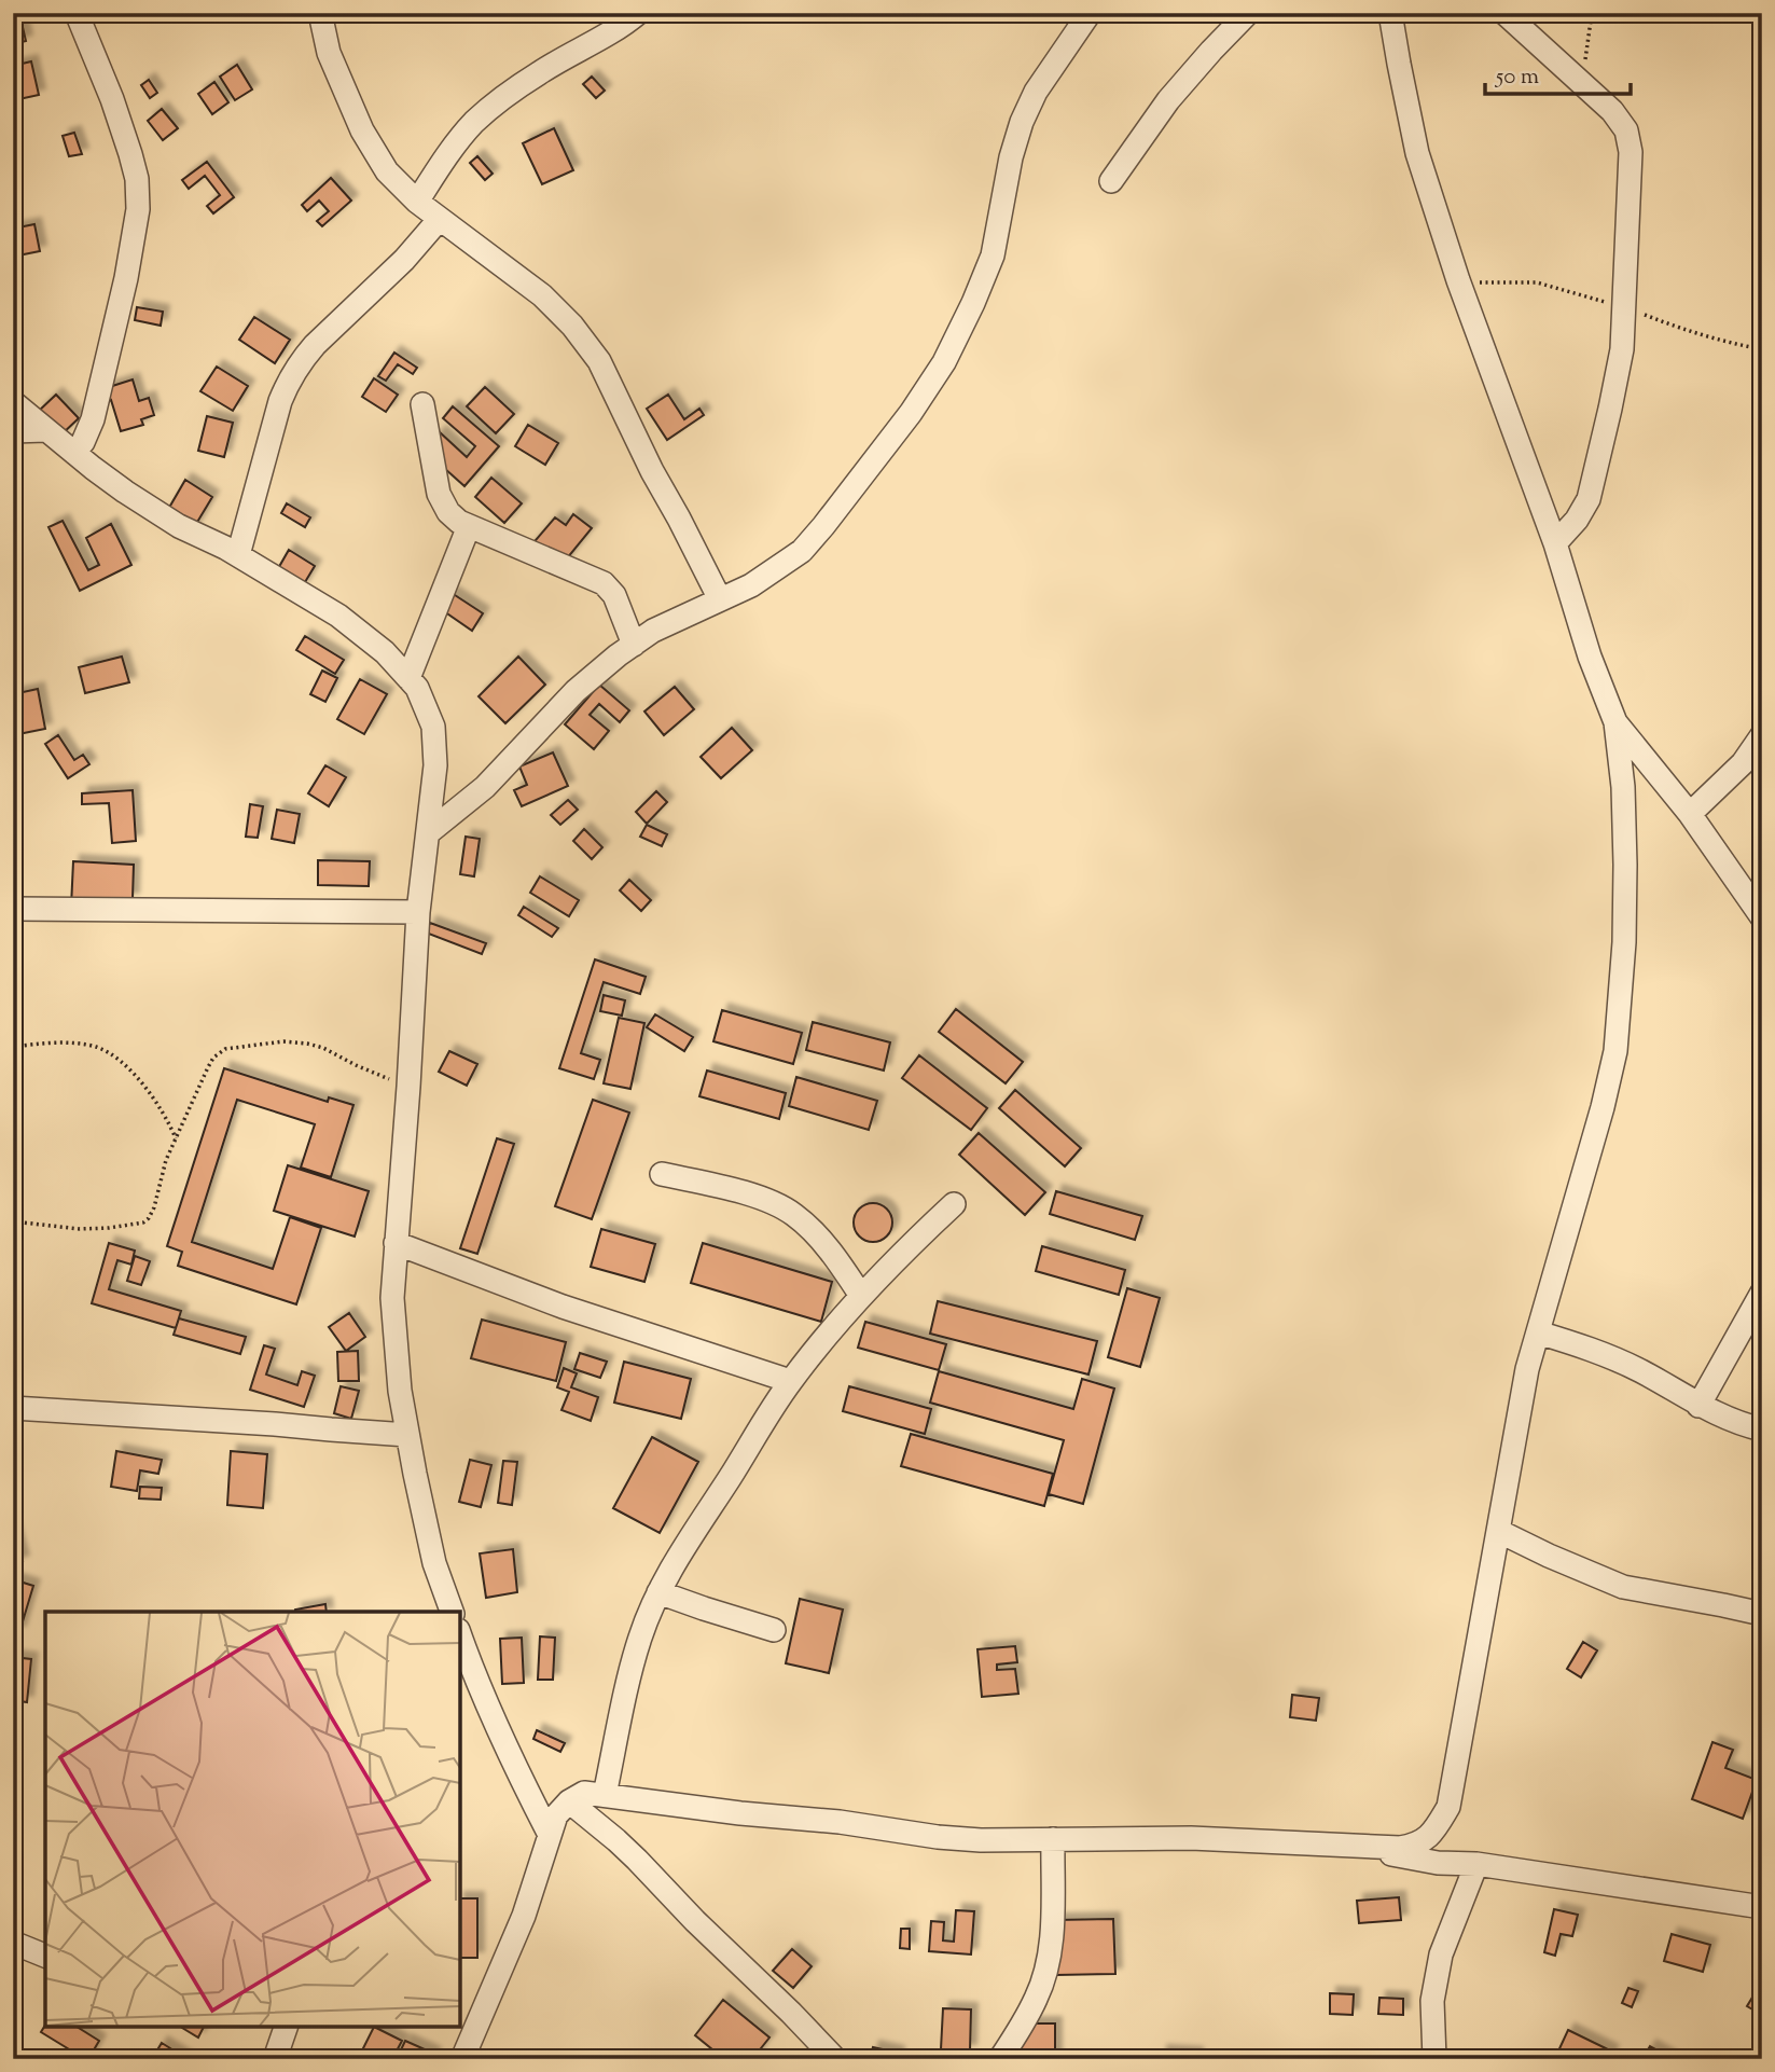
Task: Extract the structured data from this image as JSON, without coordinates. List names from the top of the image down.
{
  "scale_bar": "50 m"
}
